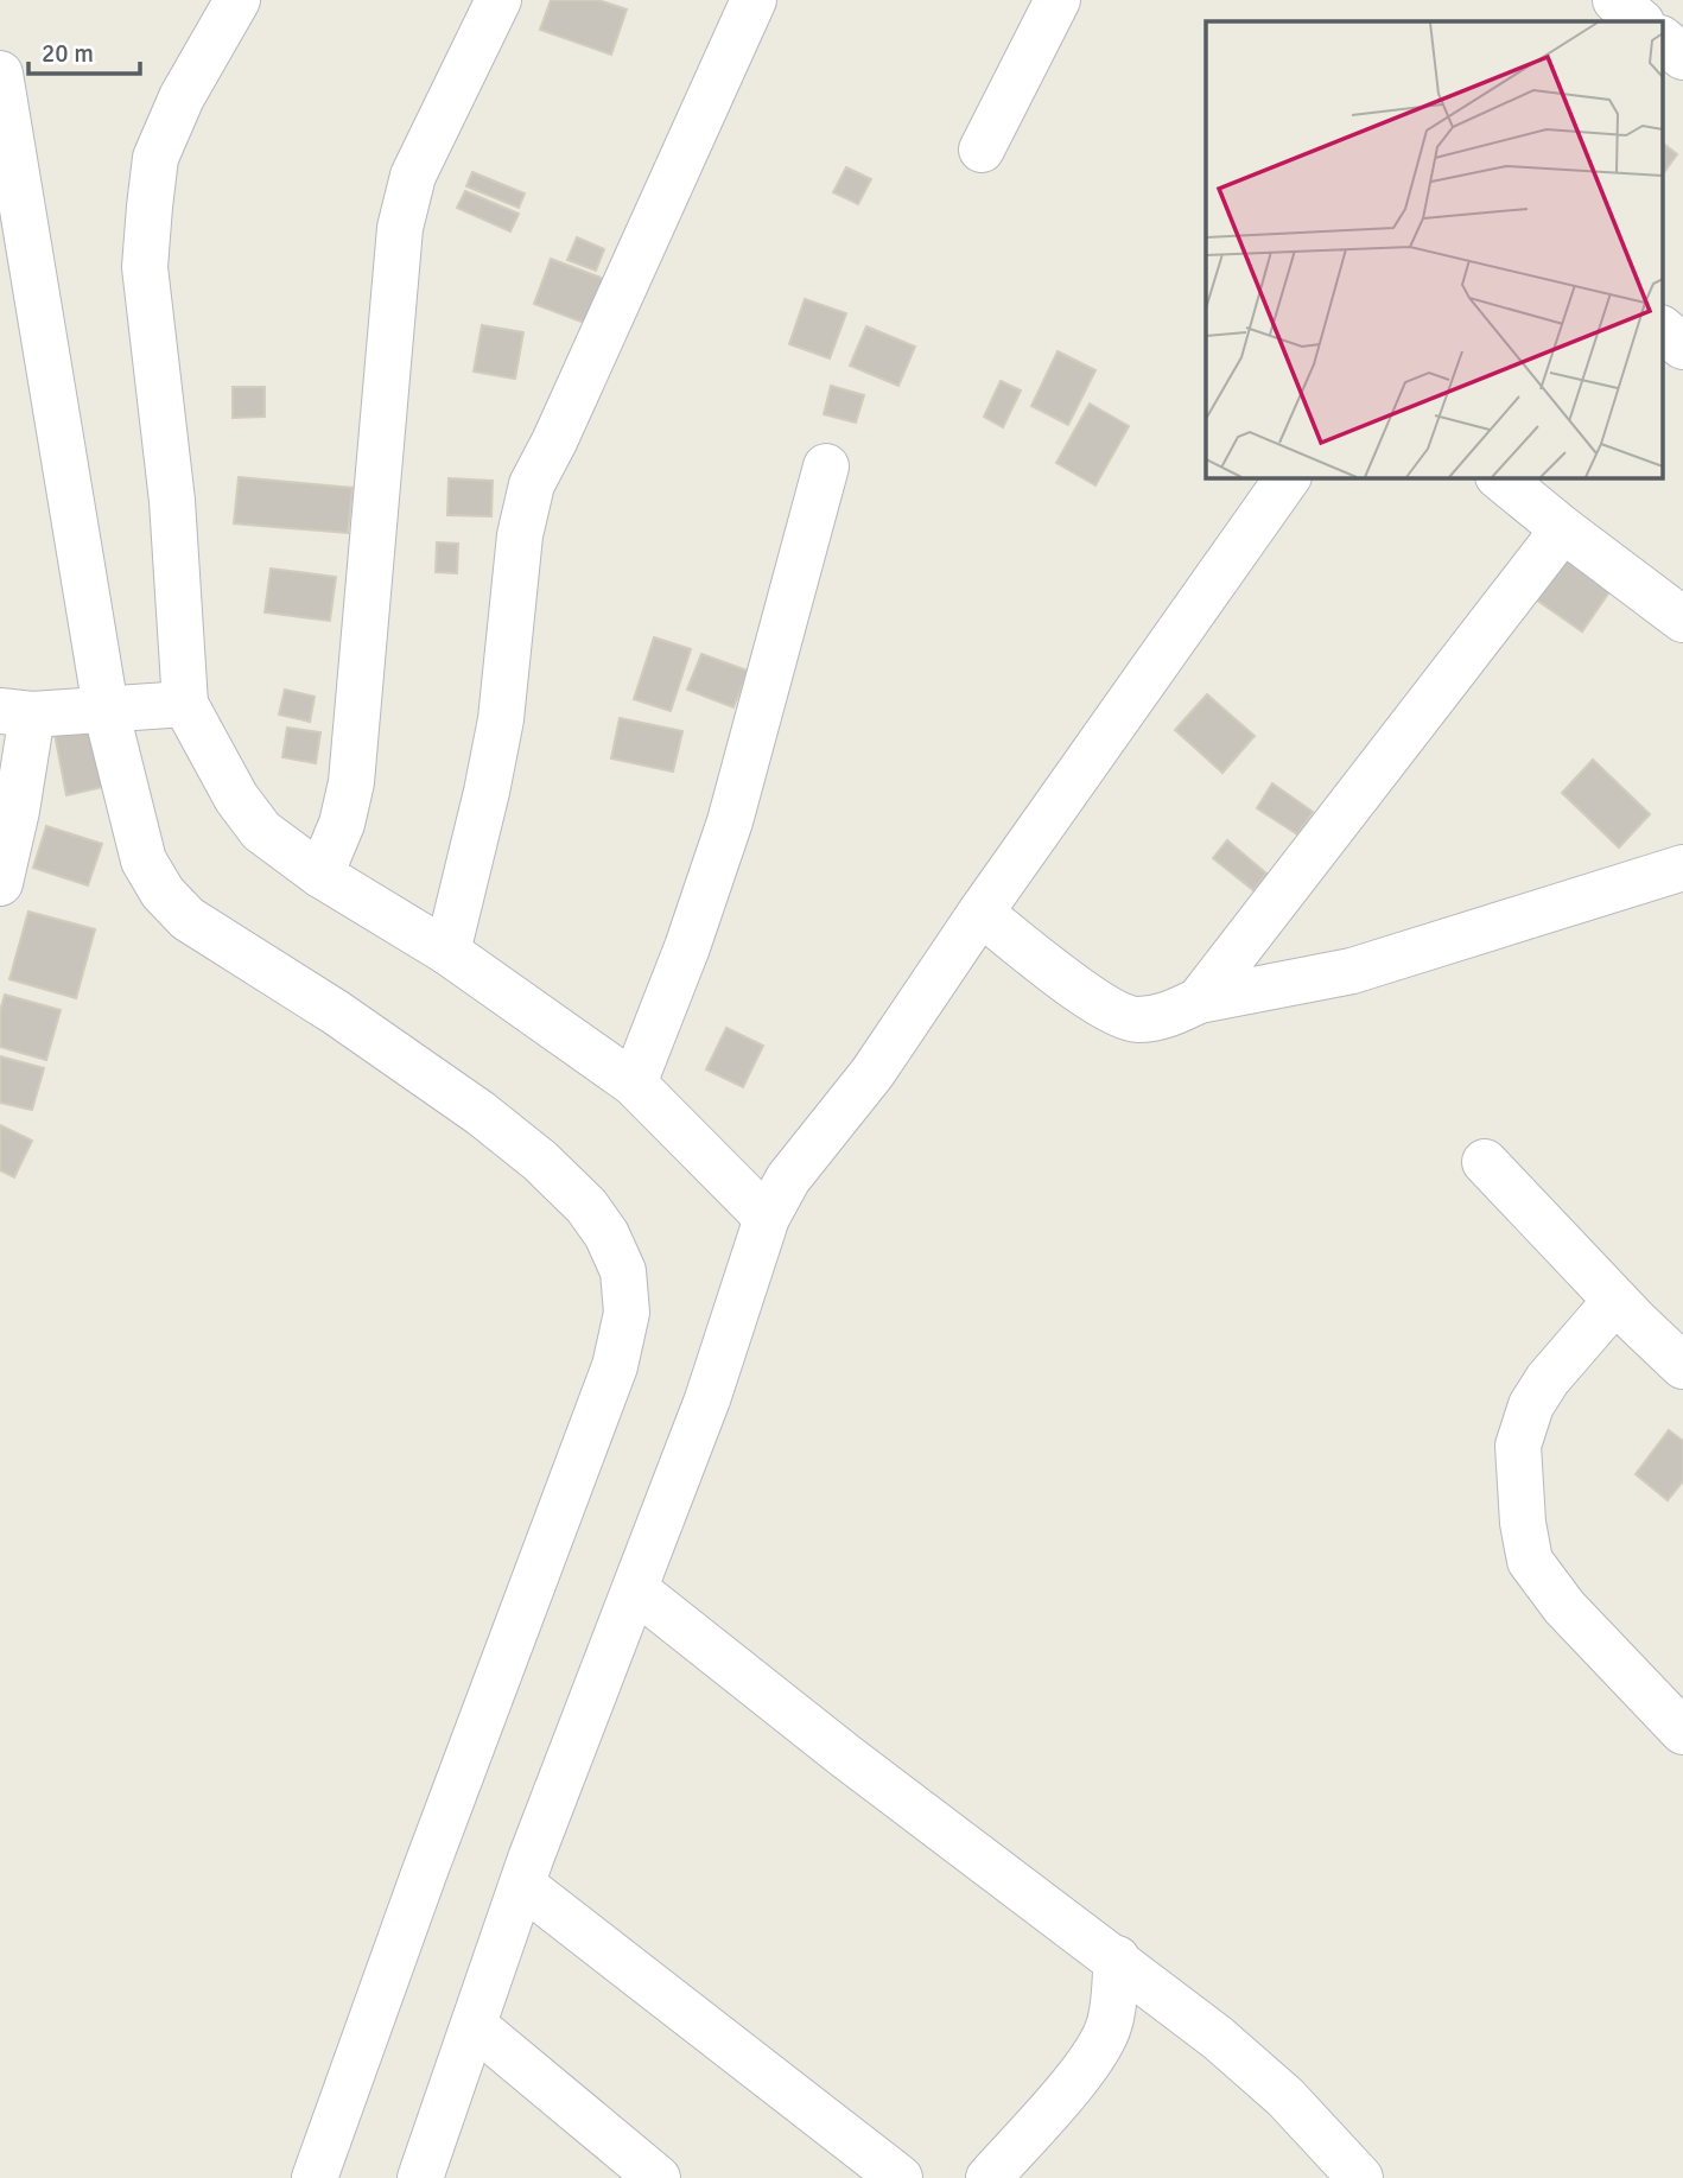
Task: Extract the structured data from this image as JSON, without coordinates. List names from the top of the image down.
{
  "scale_bar": "20 m"
}
